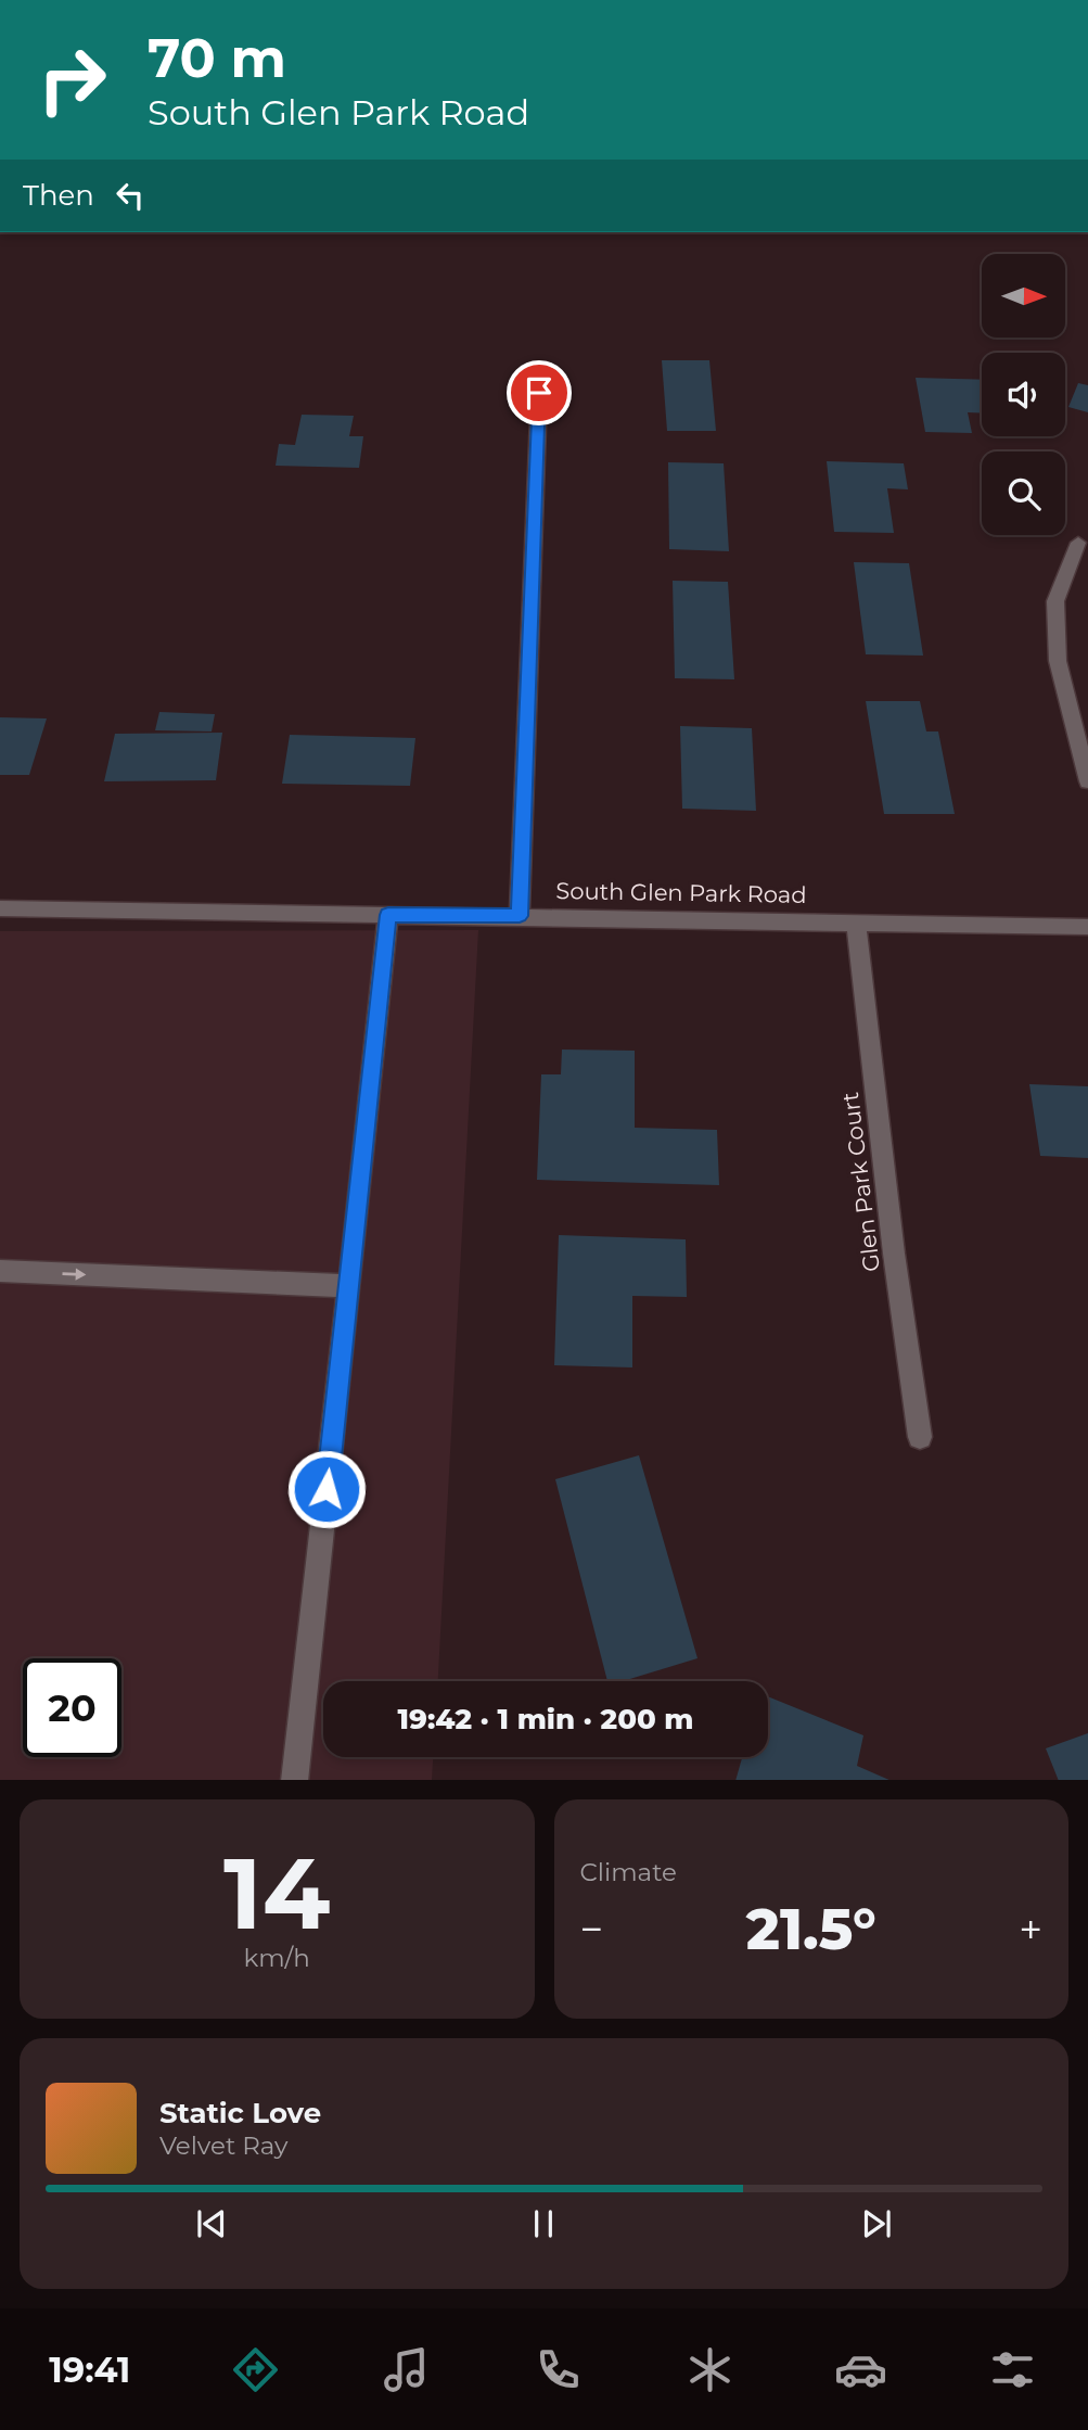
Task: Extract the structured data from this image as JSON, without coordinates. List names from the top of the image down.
{
  "streets": {
    "street": ["South Glen Park Road", "Glen Park Court"]
  },
  "crossings": [
    ["South Glen Park Road", "Glen Park Court"]
  ],
  "north": "right",
  "page": {
    "turn": ["70 m", "South Glen Park Road"],
    "then": "Then",
    "limit": "20",
    "trip": "19:42 · 1 min · 200 m",
    "tile": [
      ["14", "km/h"],
      "Climate"
    ],
    "heat": ["−", "21.5°", "+"],
    "song": ["Static Love", "Velvet Ray"],
    "tabs": "19:41"
  }
}
